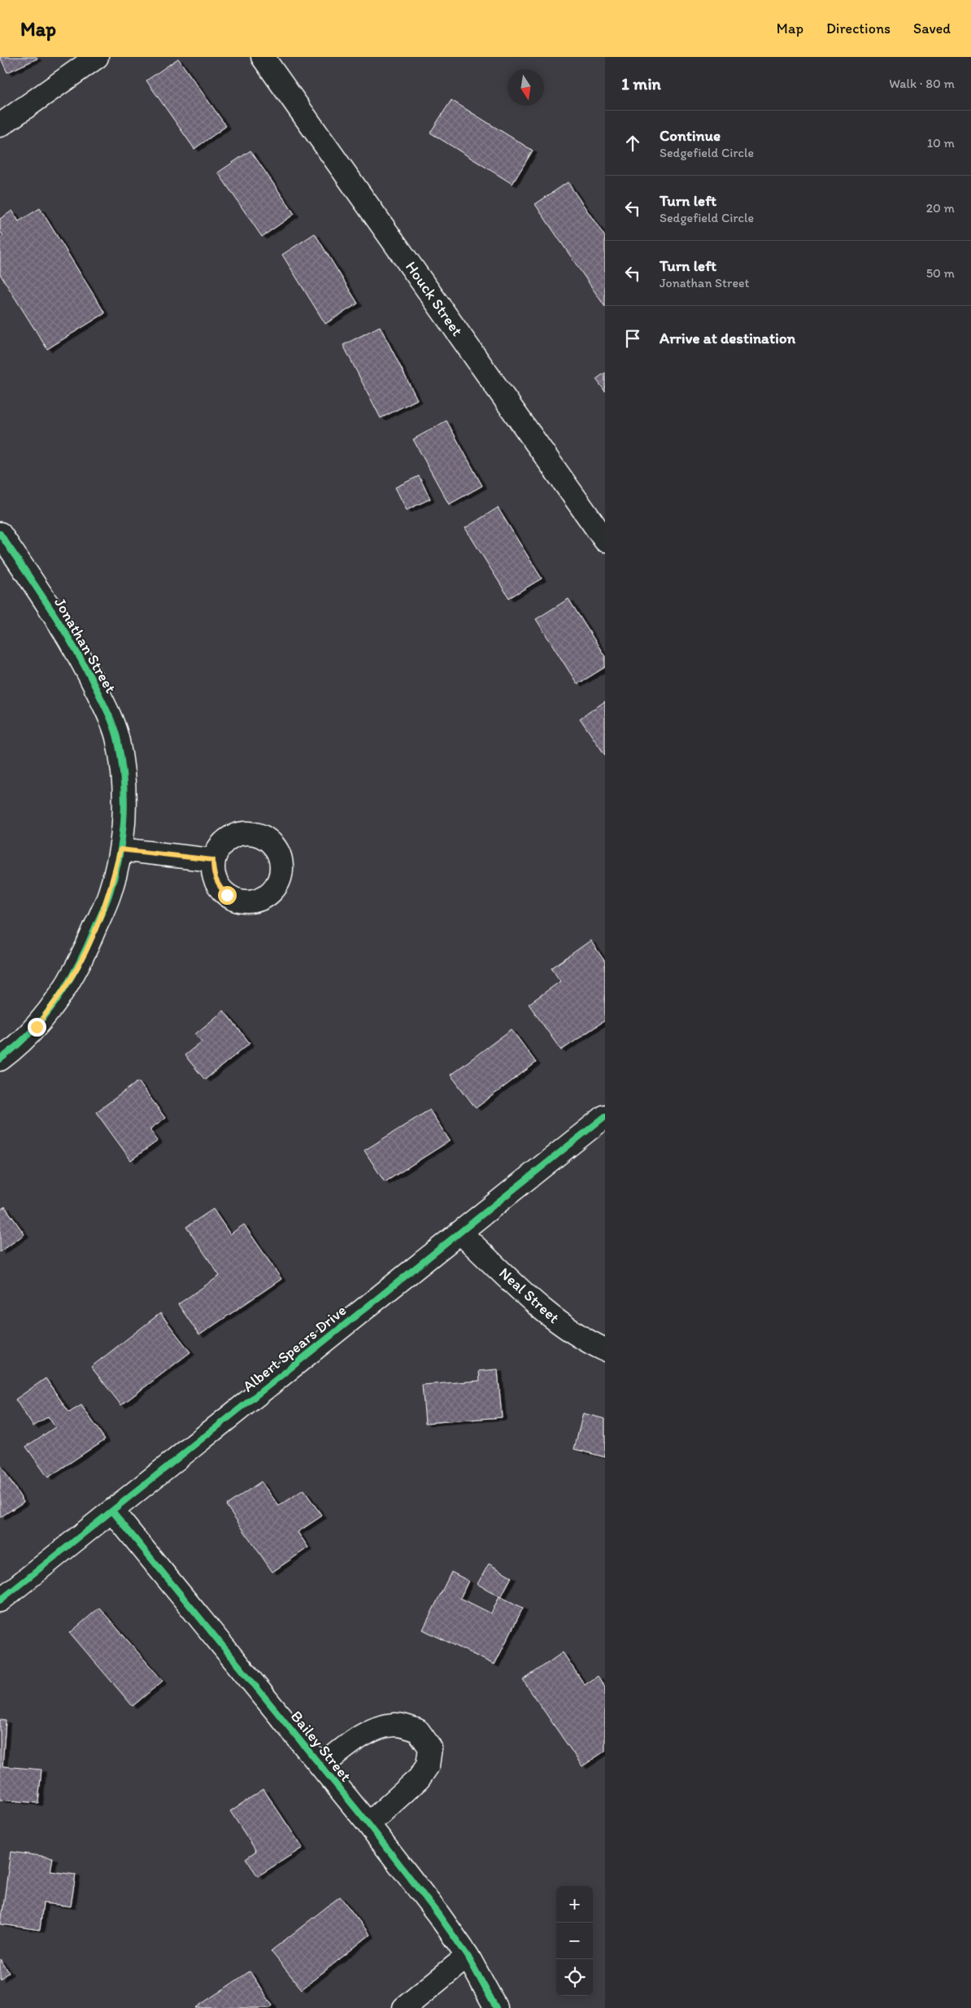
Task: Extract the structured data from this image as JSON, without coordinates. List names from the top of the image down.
{
  "streets": {
    "street": [
      "Houck Street",
      "Jonathan Street",
      "Neal Street",
      "Albert Spears Drive",
      "Bailey Street"
    ]
  },
  "crossings": [
    ["Neal Street", "Albert Spears Drive"],
    ["Albert Spears Drive", "Bailey Street"]
  ],
  "north": "bottom",
  "page": {
    "header": "Map",
    "nav": ["Map", "Directions", "Saved"],
    "heading": ["1 min", "Walk · 80 m"],
    "list": [
      ["Continue", "Sedgefield Circle", "10 m"],
      ["Turn left", "Sedgefield Circle", "20 m"],
      ["Turn left", "Jonathan Street", "50 m"],
      "Arrive at destination"
    ],
    "map_buttons": ["+", "−"]
  }
}
